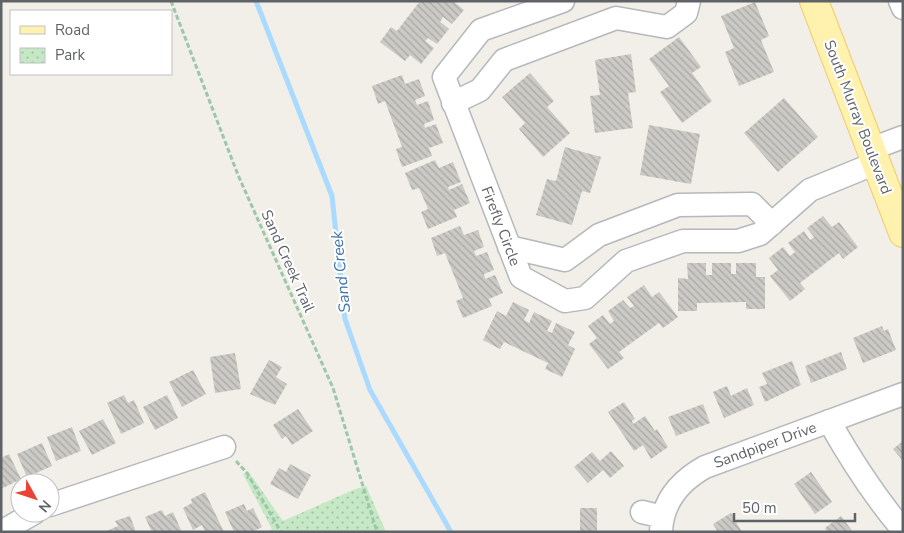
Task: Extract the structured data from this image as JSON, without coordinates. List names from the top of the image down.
{
  "streets": {
    "main road": ["South Murray Boulevard"],
    "street": ["Firefly Circle", "Sandpiper Drive"],
    "path": ["Sand Creek Trail"]
  },
  "crossings": [
    ["South Murray Boulevard", "Firefly Circle"]
  ],
  "water": ["Sand Creek"],
  "legend": ["Road", "Park"],
  "scale_bar": "50 m",
  "north": "bottom right"
}
